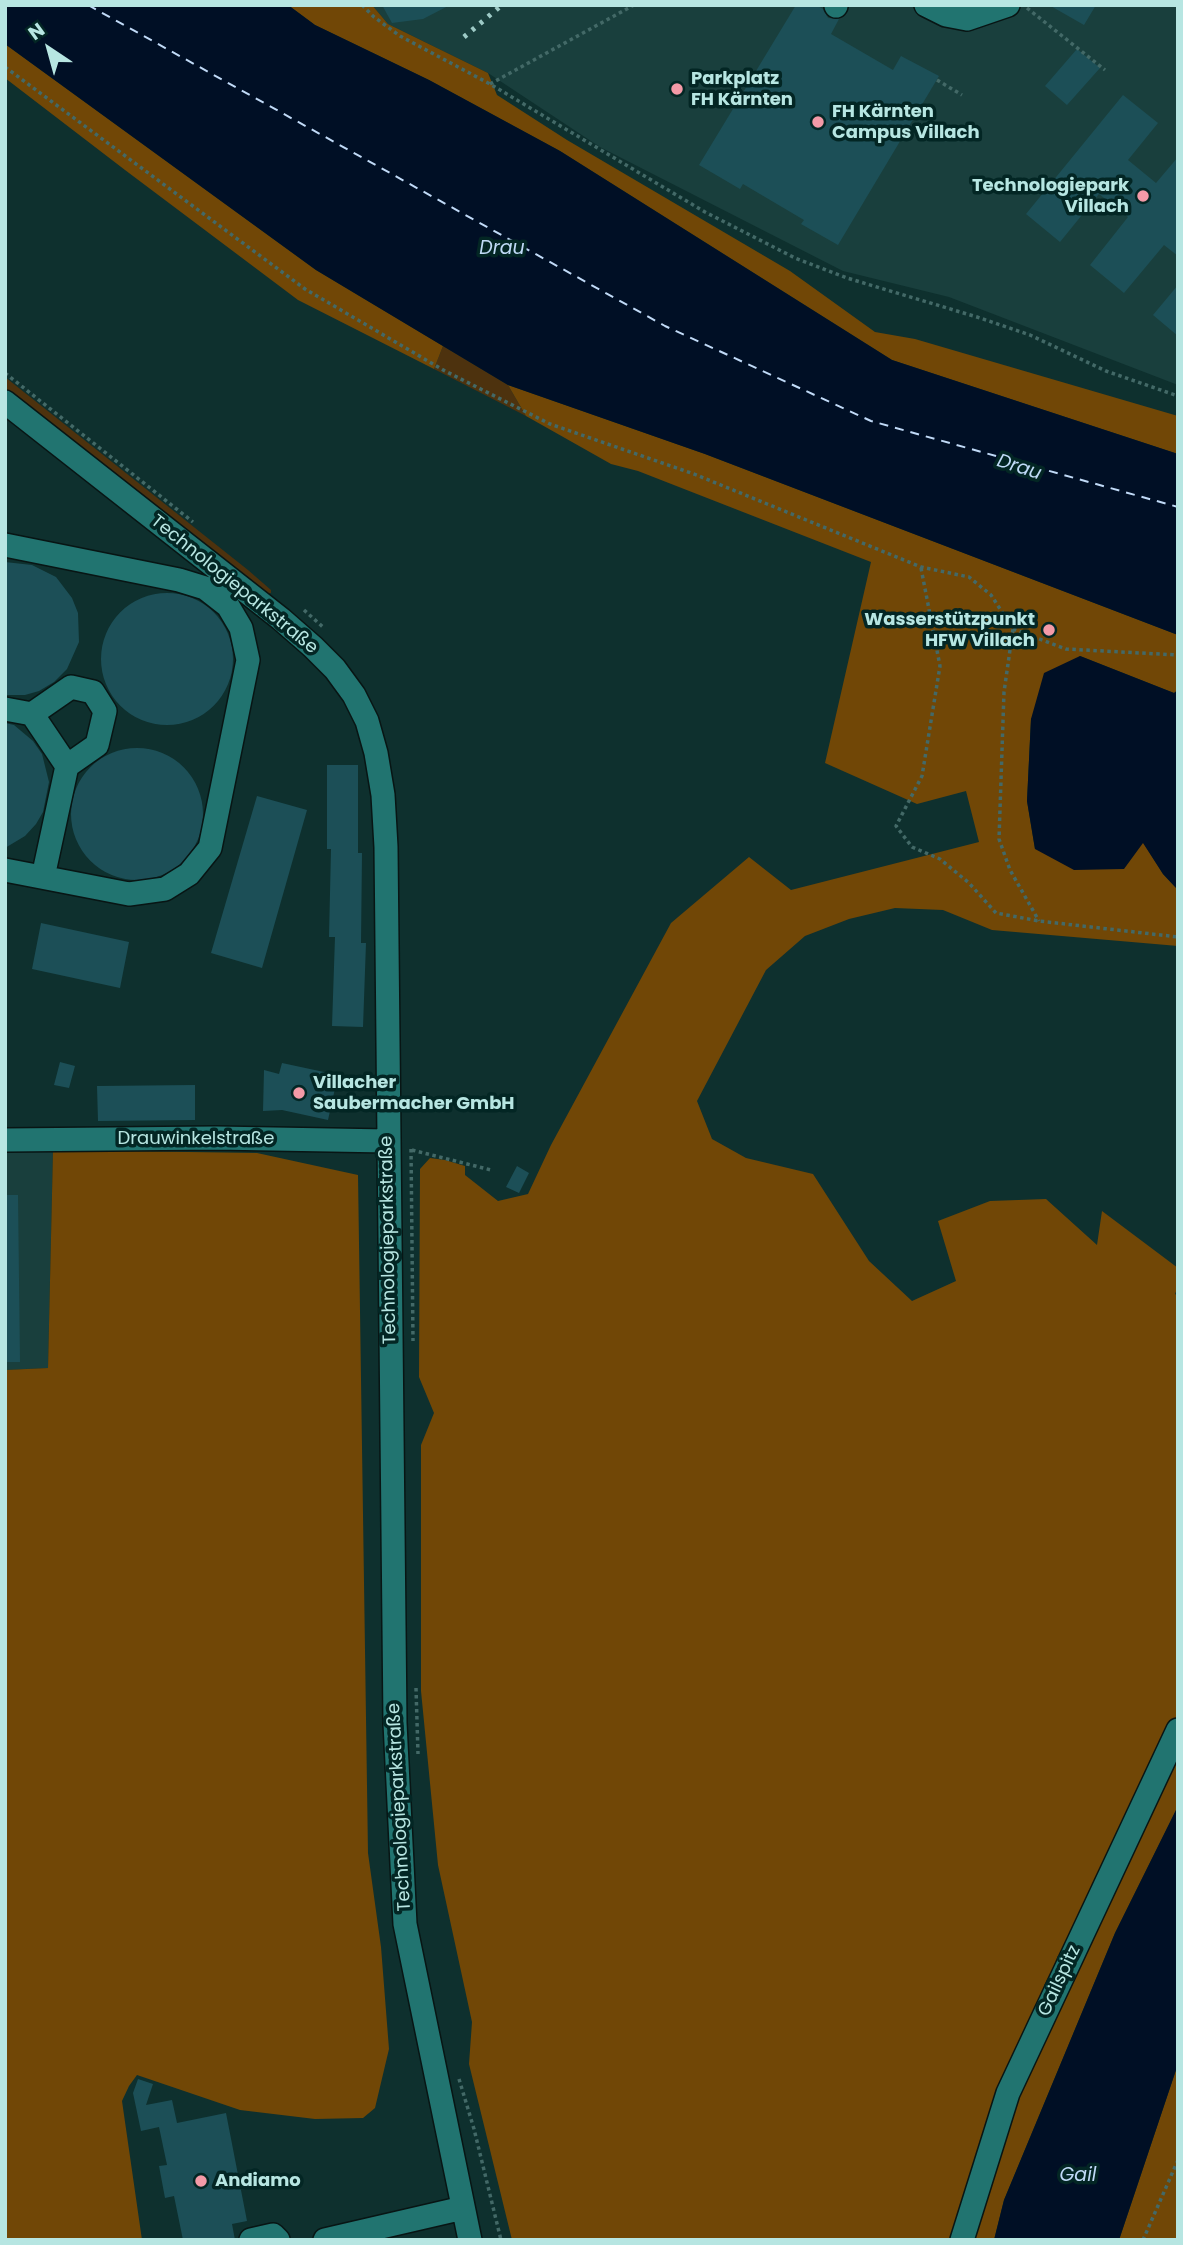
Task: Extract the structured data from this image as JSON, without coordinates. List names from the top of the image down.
{
  "streets": {
    "street": ["Technologieparkstraße", "Drauwinkelstraße", "Gailspitz"]
  },
  "crossings": [
    ["Technologieparkstraße", "Drauwinkelstraße"]
  ],
  "water": ["Drau", "Gail"],
  "places": [
    "Parkplatz FH Kärnten",
    "FH Kärnten Campus Villach",
    "Technologiepark Villach",
    "Wasserstützpunkt HFW Villach",
    "Villacher Saubermacher GmbH",
    "Andiamo"
  ],
  "north": "top left"
}
